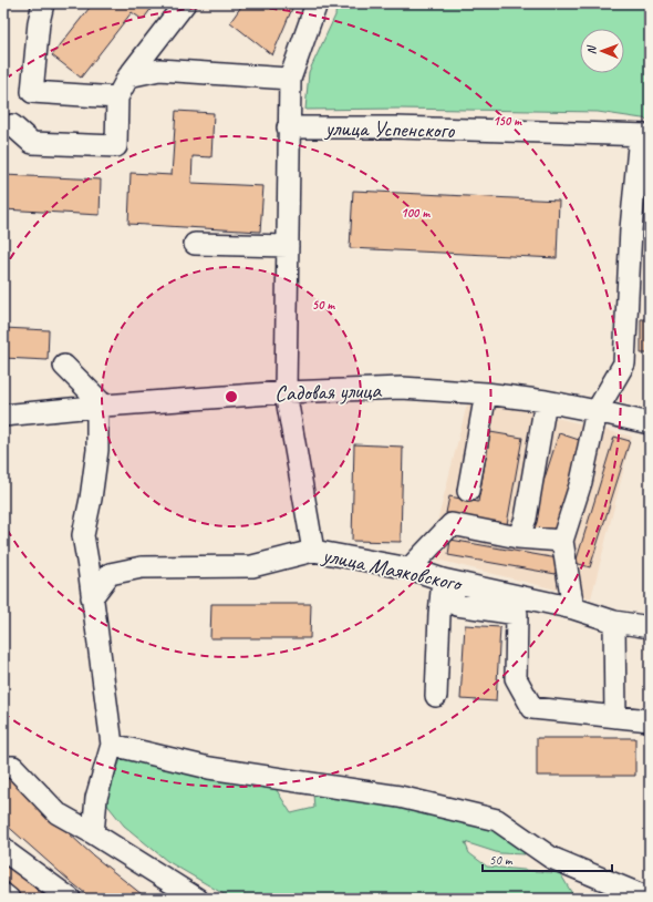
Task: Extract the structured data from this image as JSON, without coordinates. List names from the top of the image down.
{
  "streets": {
    "street": ["улица Успенского", "Садовая улица", "улица Маяковского"]
  },
  "scale_bar": "50 m",
  "north": "left",
  "rings": ["150 m", "100 m", "50 m"]
}
